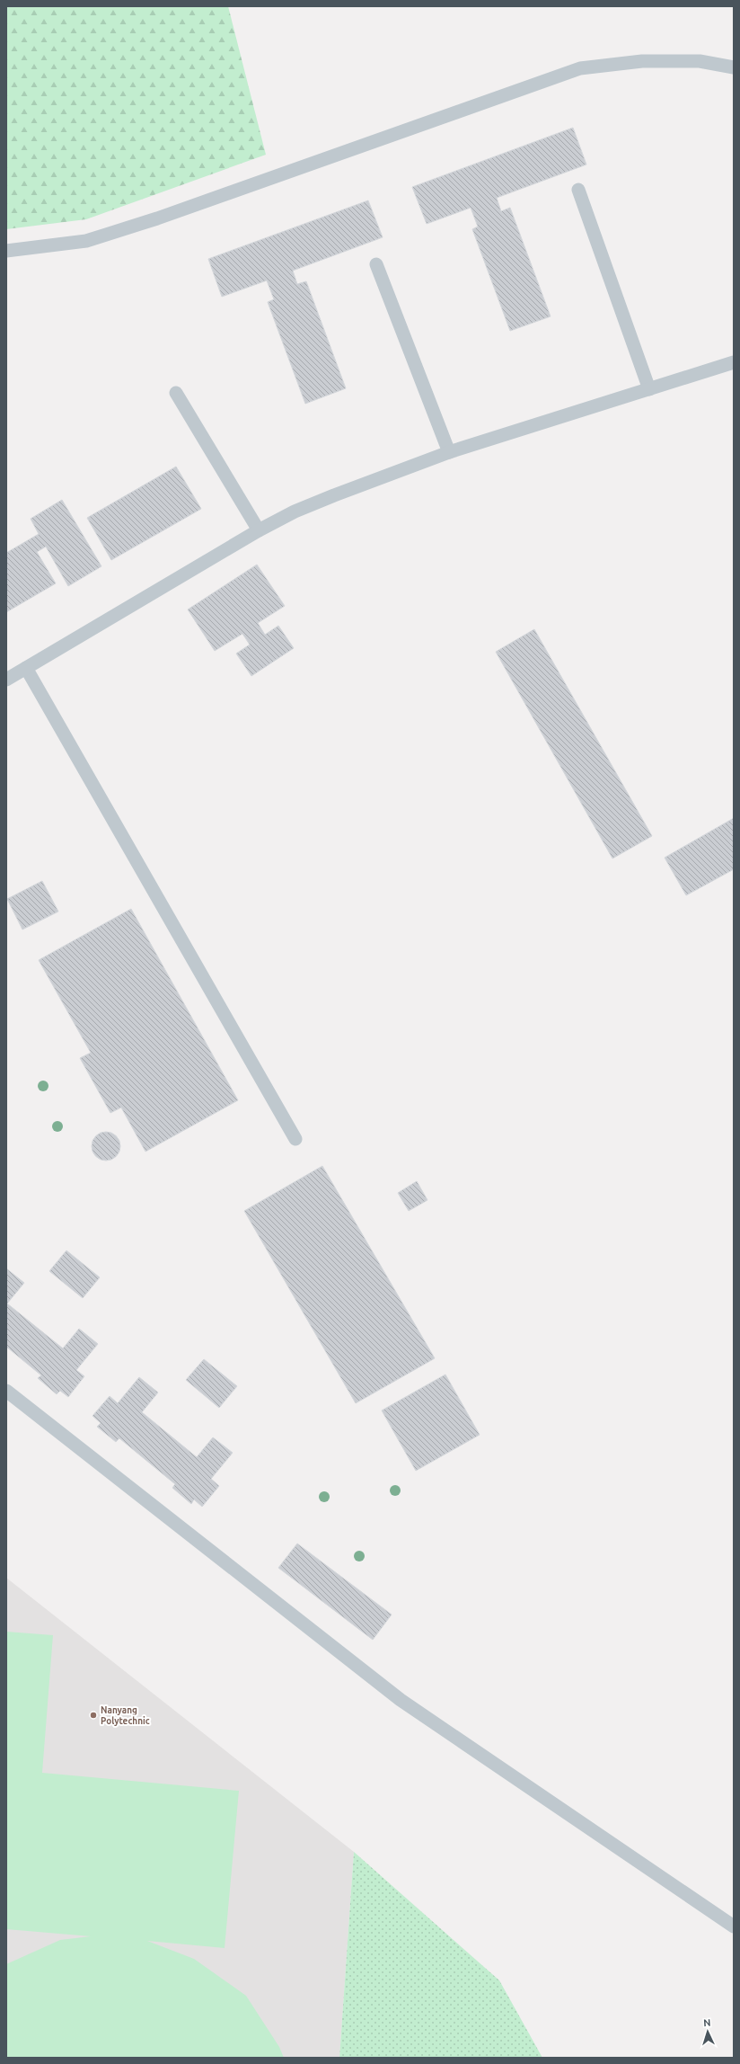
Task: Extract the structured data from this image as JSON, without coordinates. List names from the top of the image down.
{
  "places": ["Nanyang Polytechnic"],
  "north": "top"
}
